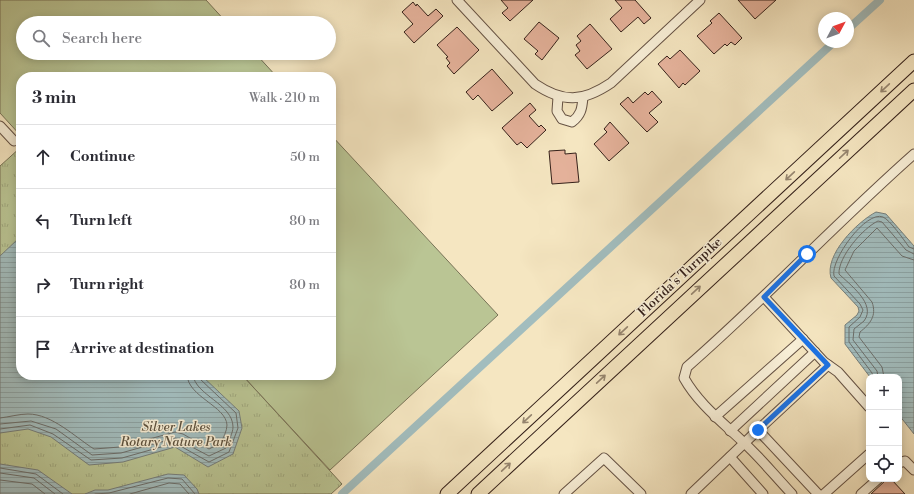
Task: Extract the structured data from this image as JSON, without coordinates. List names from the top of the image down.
{
  "streets": {
    "highway": ["Florida's Turnpike"]
  },
  "parks": ["Silver Lakes Rotary Nature Park"],
  "north": "top right",
  "page": {
    "search": "Search here",
    "heading": ["3 min", "Walk · 210 m"],
    "list": [
      ["Continue", "50 m"],
      ["Turn left", "80 m"],
      ["Turn right", "80 m"],
      "Arrive at destination"
    ],
    "map_buttons": ["+", "−"]
  }
}
